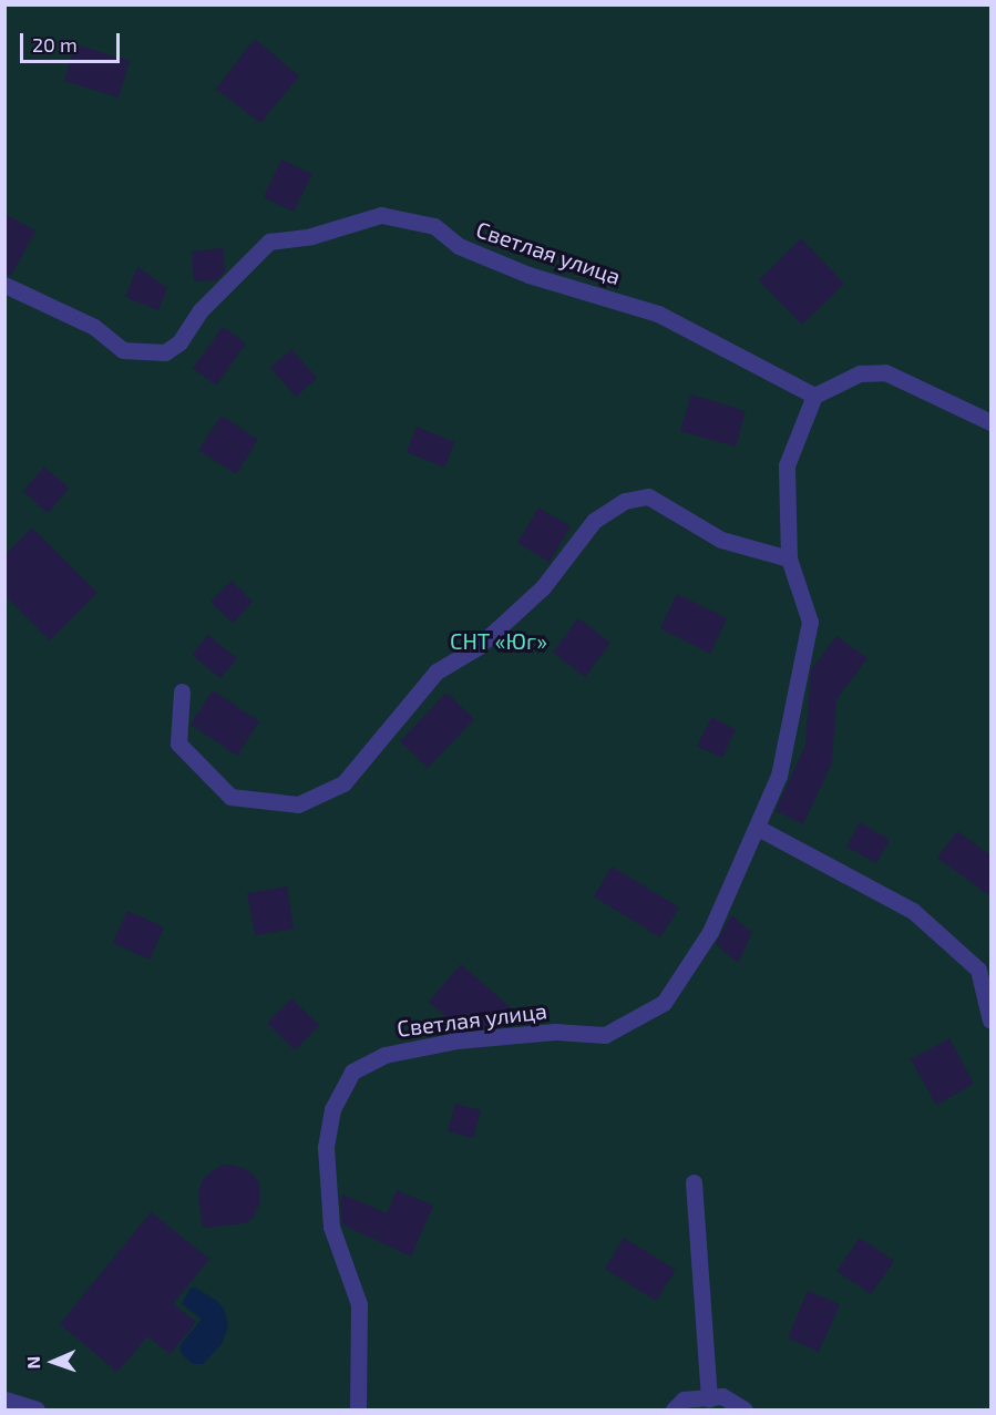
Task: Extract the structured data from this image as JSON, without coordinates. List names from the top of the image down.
{
  "streets": {
    "street": ["Светлая улица"]
  },
  "parks": ["СНТ «Юг»"],
  "scale_bar": "20 m",
  "north": "left"
}
